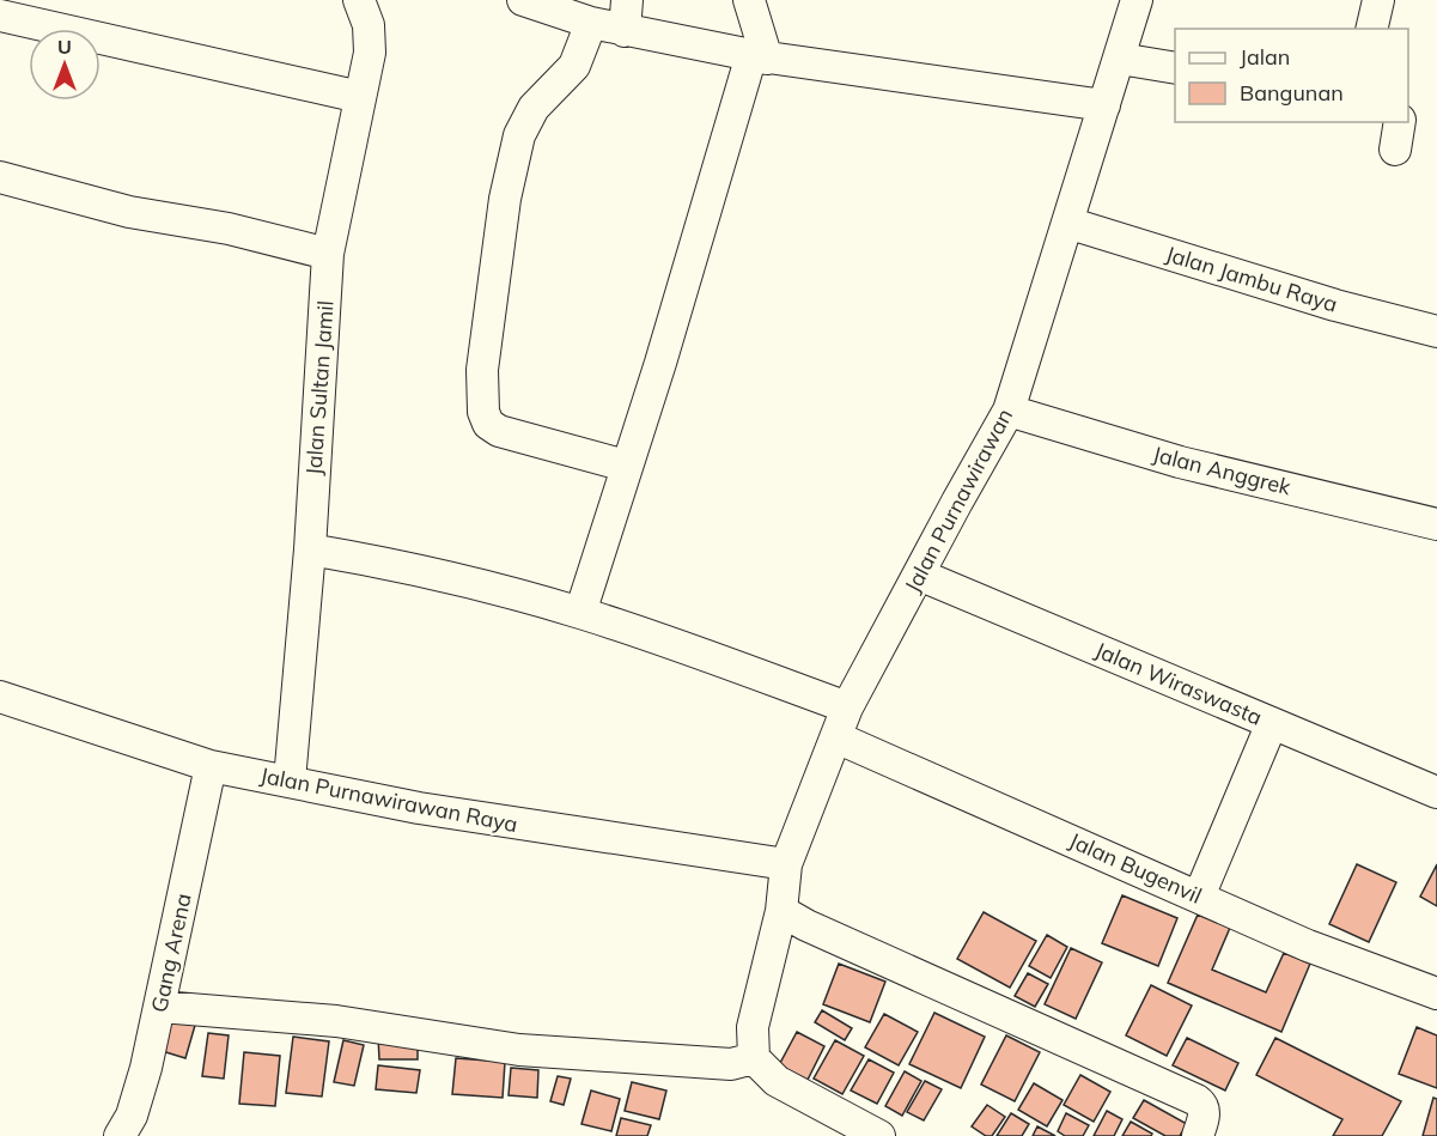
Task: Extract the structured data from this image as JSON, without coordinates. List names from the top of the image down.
{
  "streets": {
    "street": [
      "Jalan Jambu Raya",
      "Jalan Sultan Jamil",
      "Jalan Anggrek",
      "Jalan Purnawirawan",
      "Jalan Wiraswasta",
      "Jalan Purnawirawan Raya",
      "Jalan Bugenvil",
      "Gang Arena"
    ]
  },
  "crossings": [
    ["Jalan Jambu Raya", "Jalan Purnawirawan"],
    ["Jalan Sultan Jamil", "Jalan Purnawirawan Raya"],
    ["Jalan Anggrek", "Jalan Purnawirawan"],
    ["Jalan Purnawirawan", "Jalan Wiraswasta"],
    ["Jalan Purnawirawan", "Jalan Purnawirawan Raya"],
    ["Jalan Purnawirawan", "Jalan Bugenvil"],
    ["Jalan Purnawirawan Raya", "Gang Arena"]
  ],
  "legend": ["Jalan", "Bangunan"],
  "north": "top"
}
